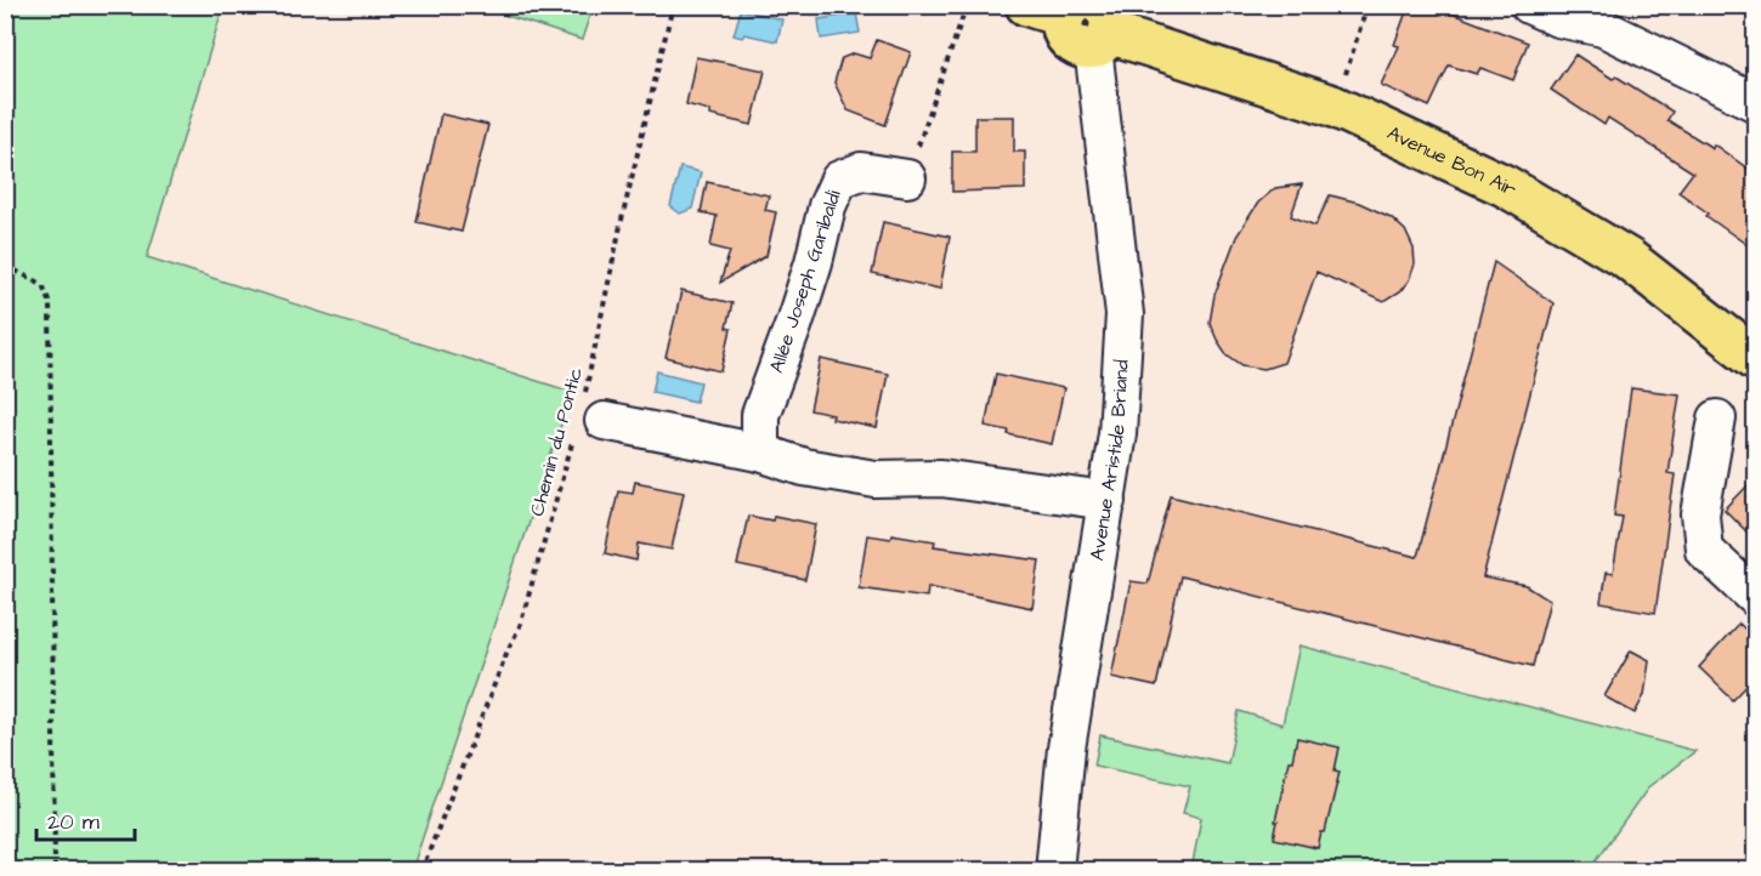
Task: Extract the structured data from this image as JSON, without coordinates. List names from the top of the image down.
{
  "streets": {
    "main road": ["Avenue Bon Air"],
    "street": ["Allée Joseph Garibaldi", "Avenue Aristide Briand"],
    "path": ["Chemin du Pontic"]
  },
  "crossings": [
    ["Avenue Bon Air", "Avenue Aristide Briand"]
  ],
  "scale_bar": "20 m"
}
